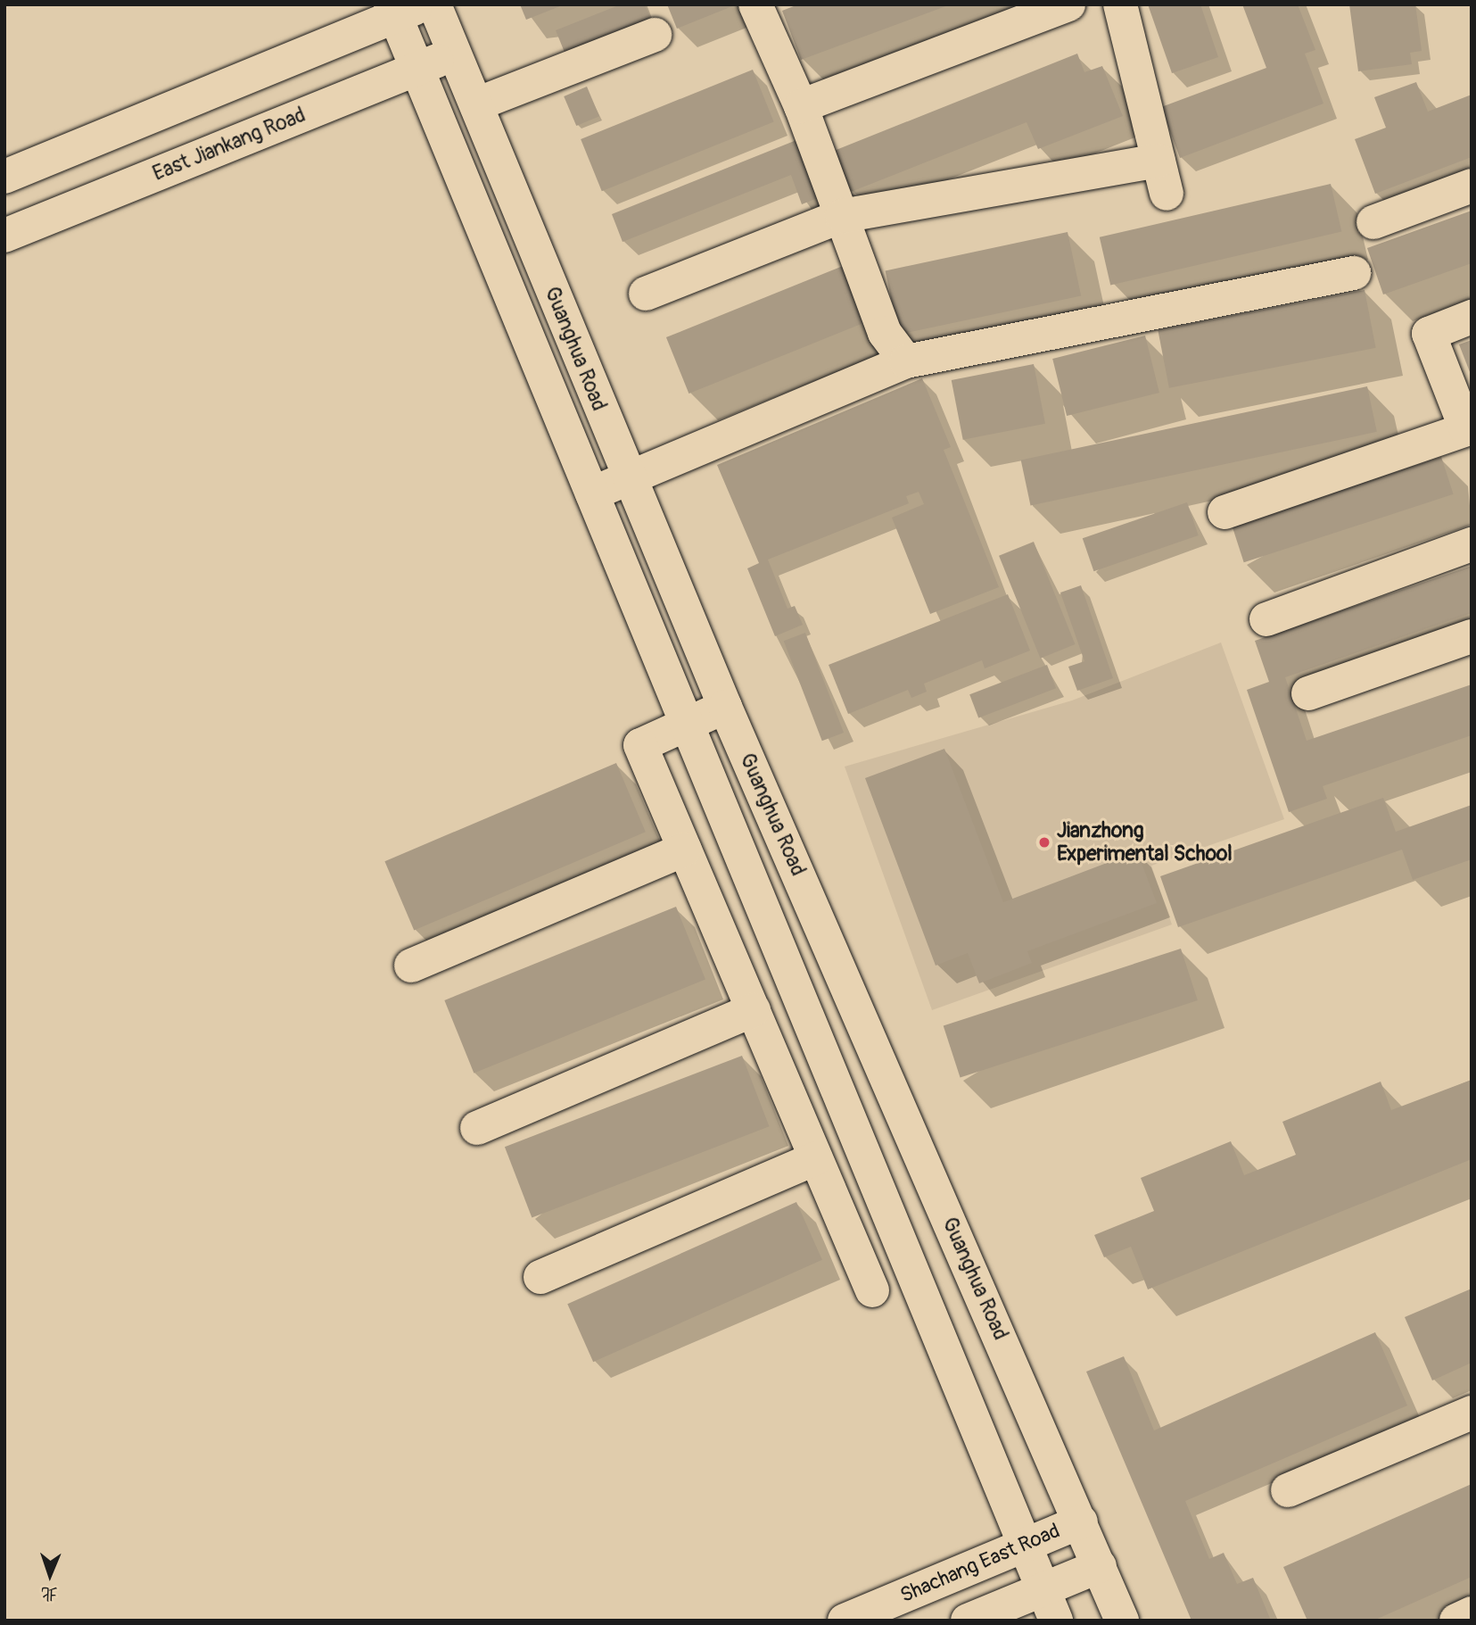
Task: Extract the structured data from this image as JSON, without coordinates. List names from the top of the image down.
{
  "streets": {
    "main road": ["East Jiankang Road", "Guanghua Road", "Shachang East Road"]
  },
  "crossings": [
    ["East Jiankang Road", "Guanghua Road"],
    ["Guanghua Road", "Shachang East Road"]
  ],
  "places": ["Jianzhong Experimental School"],
  "north": "bottom"
}
